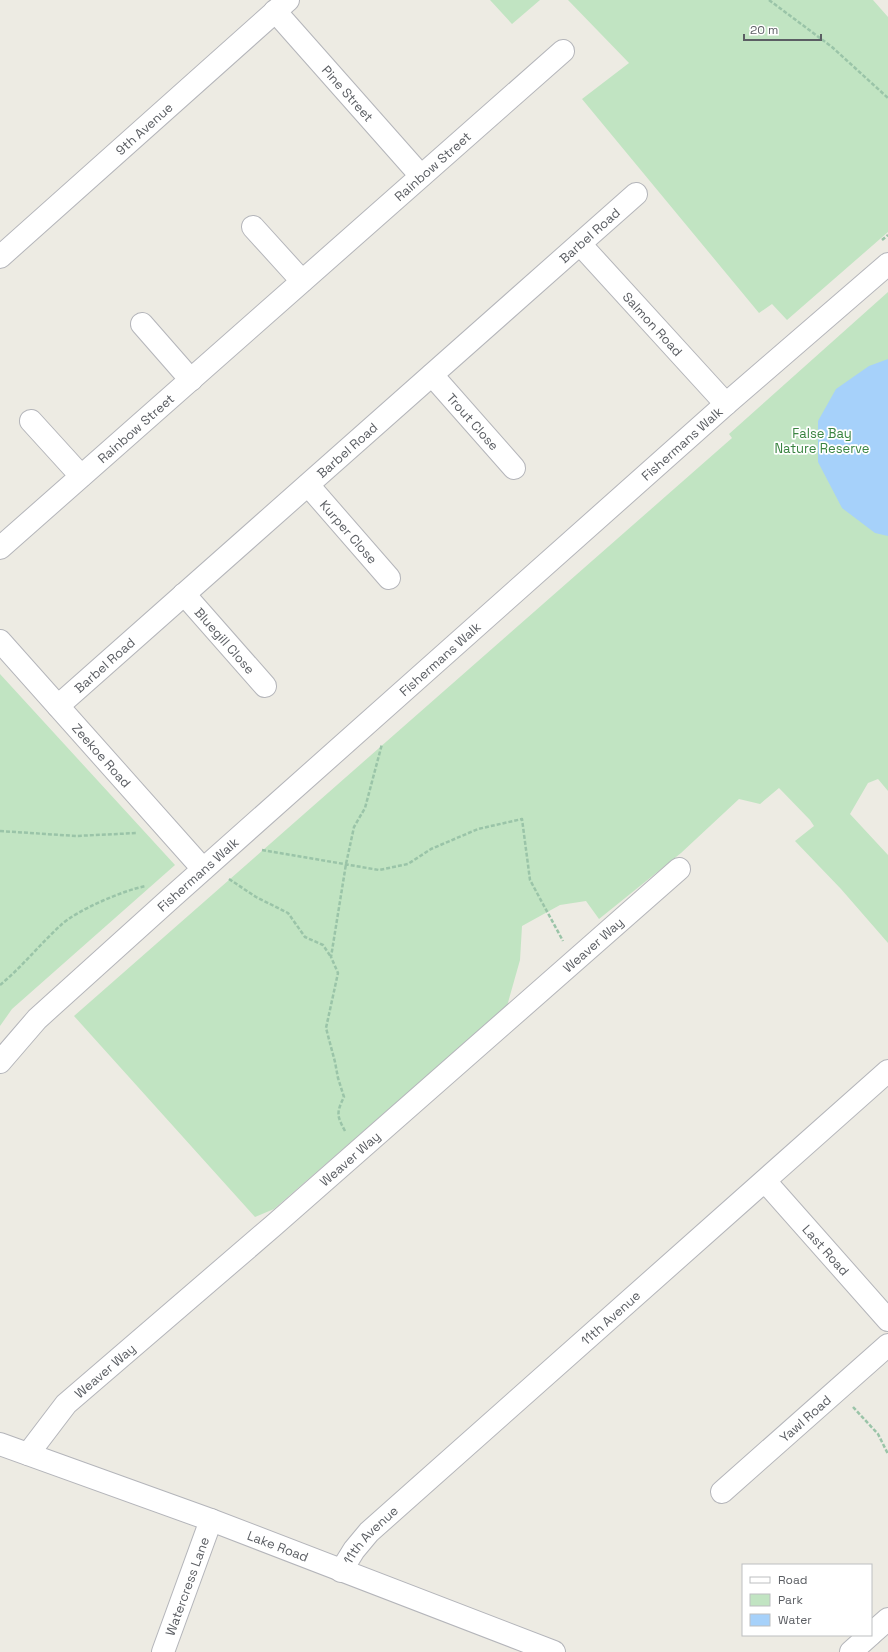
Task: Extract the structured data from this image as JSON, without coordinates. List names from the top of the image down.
{
  "streets": {
    "street": [
      "Pine Street",
      "9th Avenue",
      "Rainbow Street",
      "Barbel Road",
      "Salmon Road",
      "Trout Close",
      "Fishermans Walk",
      "Kurper Close",
      "Bluegill Close",
      "Zeekoe Road",
      "Weaver Way",
      "Last Road",
      "11th Avenue",
      "Yawl Road",
      "Lake Road",
      "Watercress Lane"
    ]
  },
  "crossings": [
    ["Pine Street", "9th Avenue"],
    ["Pine Street", "Rainbow Street"],
    ["Barbel Road", "Salmon Road"],
    ["Barbel Road", "Trout Close"],
    ["Barbel Road", "Kurper Close"],
    ["Barbel Road", "Bluegill Close"],
    ["Barbel Road", "Zeekoe Road"],
    ["Salmon Road", "Fishermans Walk"],
    ["Fishermans Walk", "Zeekoe Road"],
    ["Weaver Way", "Lake Road"],
    ["Last Road", "11th Avenue"],
    ["11th Avenue", "Lake Road"],
    ["Lake Road", "Watercress Lane"]
  ],
  "parks": ["False Bay Nature Reserve"],
  "legend": ["Road", "Park", "Water"],
  "scale_bar": "20 m"
}
